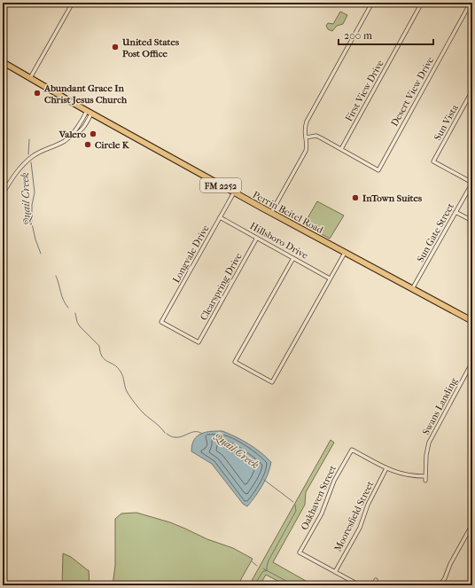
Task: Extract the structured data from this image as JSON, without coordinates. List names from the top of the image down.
{
  "streets": {
    "main road": ["FM 2252", "Perrin Beitel Road"],
    "street": [
      "First View Drive",
      "Desert View Drive",
      "Sun Vista",
      "Sun Gate Street",
      "Hillsboro Drive",
      "Longvale Drive",
      "Clearspring Drive",
      "Swans Landing",
      "Oakhaven Street",
      "Mooresfield Street"
    ]
  },
  "crossings": [
    ["First View Drive", "Desert View Drive"],
    ["Sun Vista", "Sun Gate Street"],
    ["Perrin Beitel Road", "Sun Gate Street"],
    ["Perrin Beitel Road", "Longvale Drive"],
    ["Hillsboro Drive", "Longvale Drive"],
    ["Hillsboro Drive", "Clearspring Drive"],
    ["Longvale Drive", "Clearspring Drive"],
    ["Oakhaven Street", "Mooresfield Street"]
  ],
  "water": ["Quail Creek"],
  "places": [
    "United States Post Office",
    "Abundant Grace In Christ Jesus Church",
    "Valero",
    "Circle K",
    "InTown Suites"
  ],
  "scale_bar": "200 m"
}
